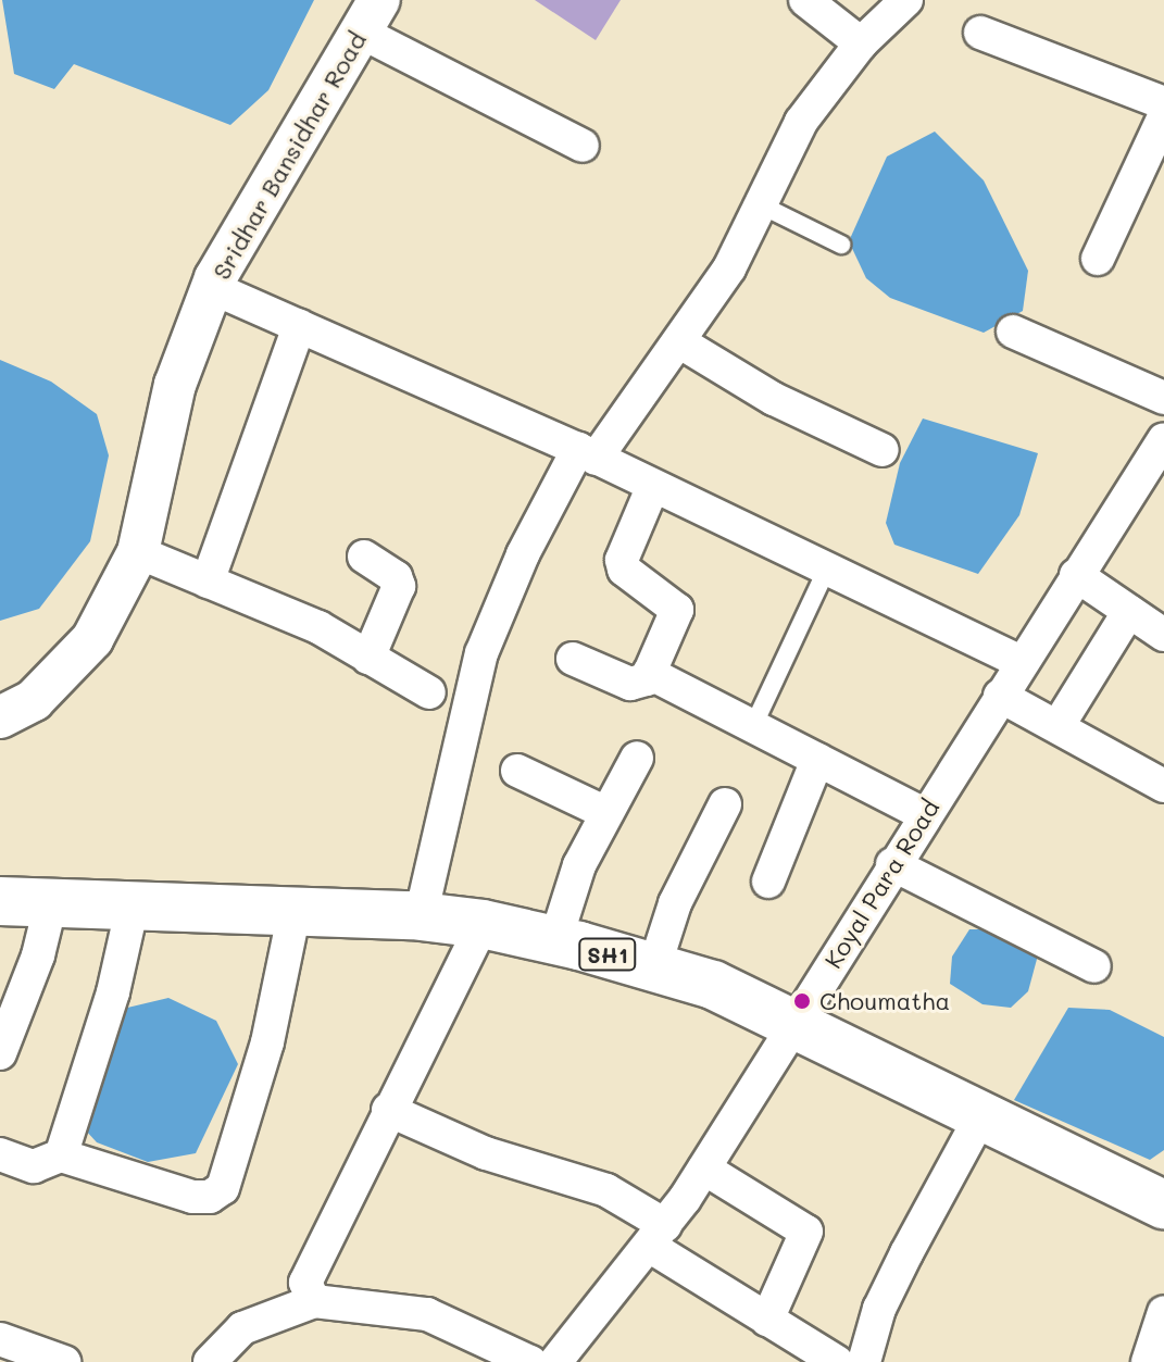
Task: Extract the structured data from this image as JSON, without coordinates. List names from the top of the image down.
{
  "streets": {
    "main road": ["SH1"],
    "street": ["Sridhar Bansidhar Road", "Koyal Para Road"]
  },
  "crossings": [
    ["Koyal Para Road", "SH1"]
  ],
  "places": ["Choumatha"]
}
